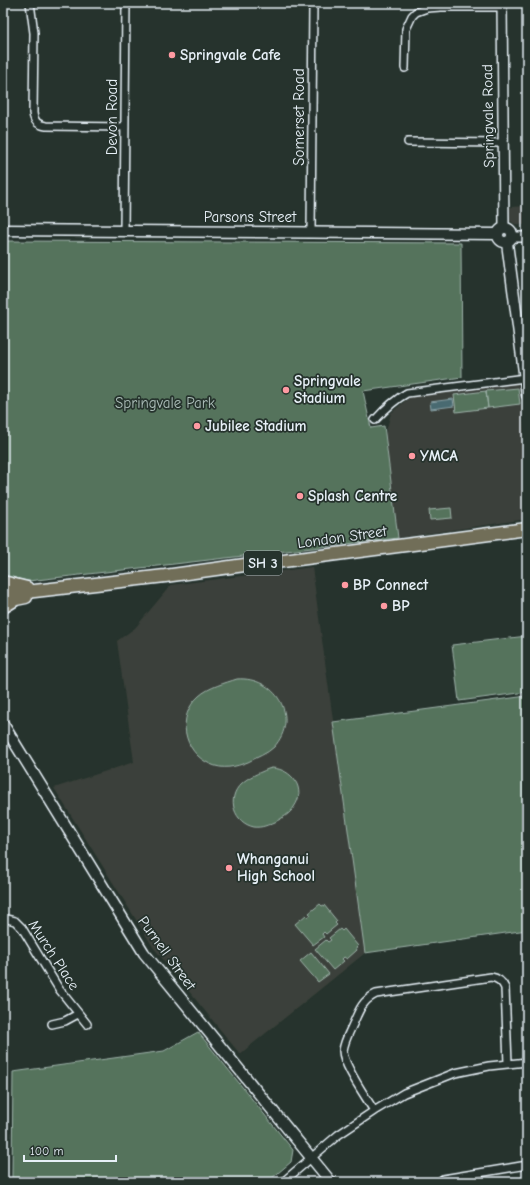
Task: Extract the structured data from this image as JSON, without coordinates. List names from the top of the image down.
{
  "streets": {
    "highway": ["London Street", "SH 3"],
    "main road": ["Parsons Street", "Purnell Street"],
    "street": [
      "Springvale Road",
      "Devon Road",
      "Somerset Road",
      "Murch Place"
    ]
  },
  "crossings": [
    ["Springvale Road", "Parsons Street"],
    ["Devon Road", "Parsons Street"],
    ["Somerset Road", "Parsons Street"]
  ],
  "parks": ["Springvale Park"],
  "places": [
    "Springvale Cafe",
    "Springvale Stadium",
    "Jubilee Stadium",
    "YMCA",
    "Splash Centre",
    "BP Connect",
    "BP",
    "Whanganui High School"
  ],
  "scale_bar": "100 m"
}
